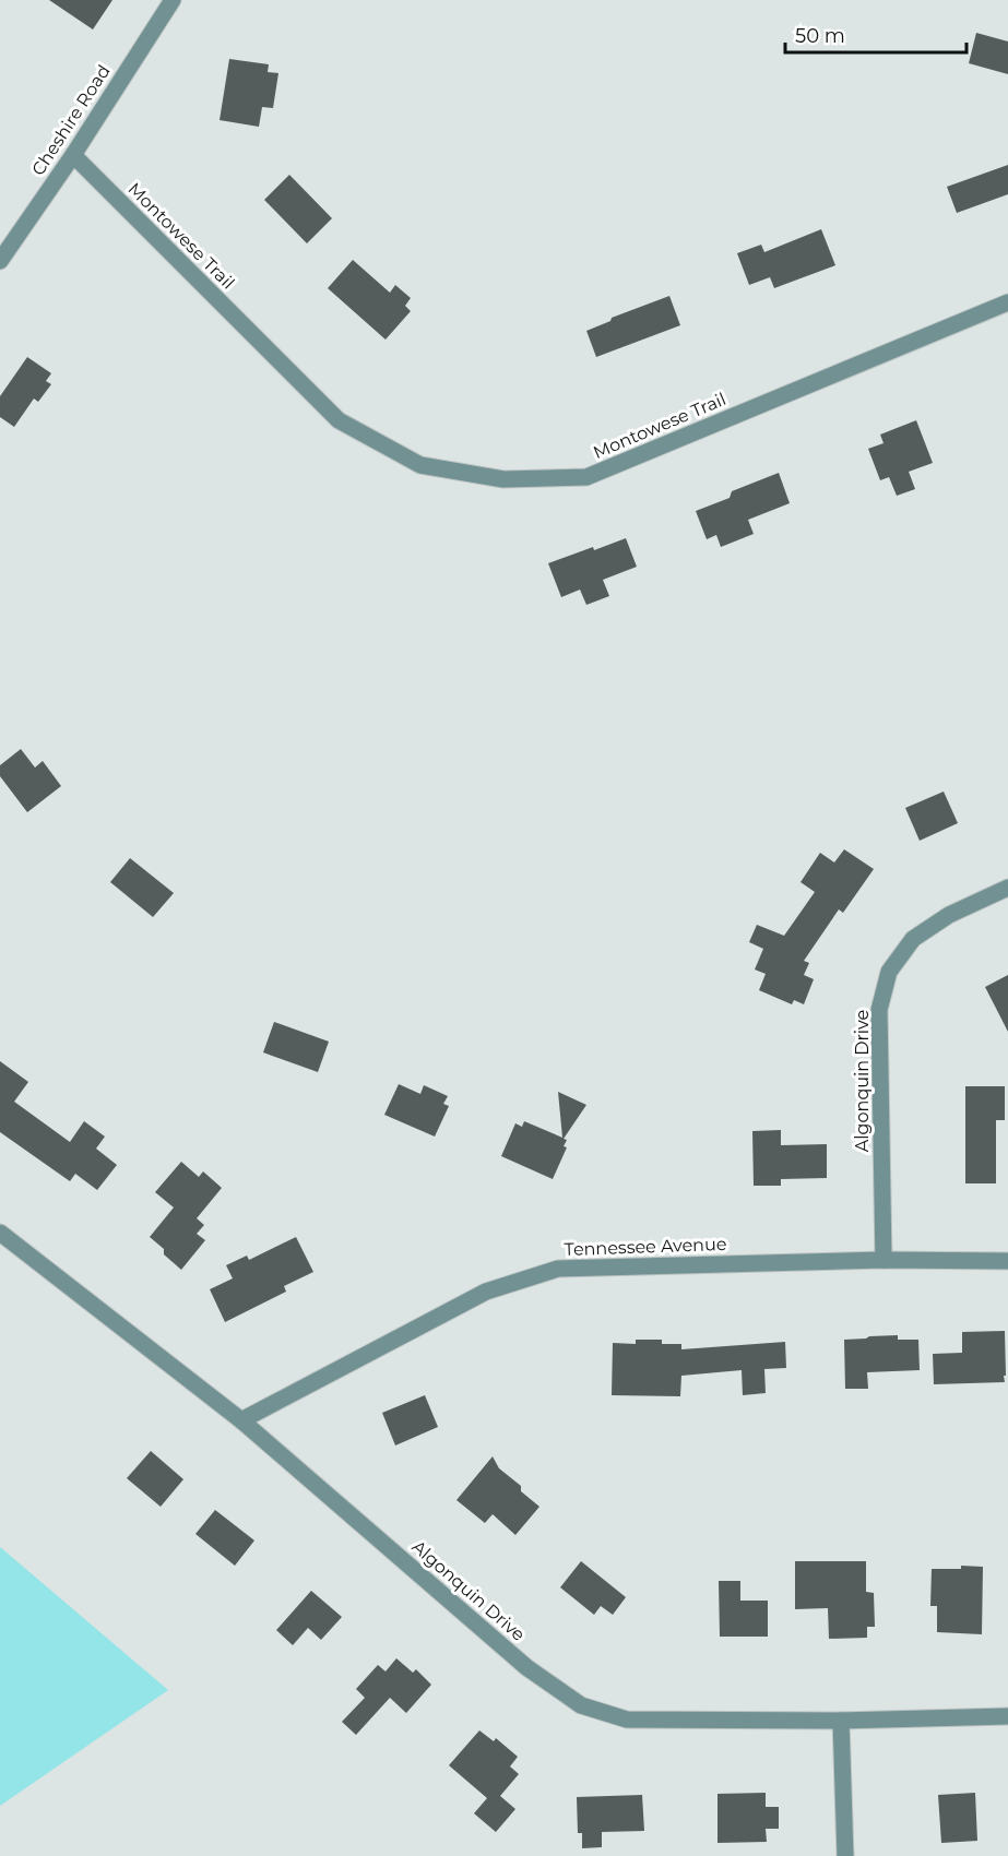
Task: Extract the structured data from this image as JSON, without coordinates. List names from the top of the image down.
{
  "streets": {
    "street": [
      "Cheshire Road",
      "Montowese Trail",
      "Algonquin Drive",
      "Tennessee Avenue"
    ]
  },
  "crossings": [
    ["Cheshire Road", "Montowese Trail"],
    ["Algonquin Drive", "Tennessee Avenue"]
  ],
  "scale_bar": "50 m"
}
